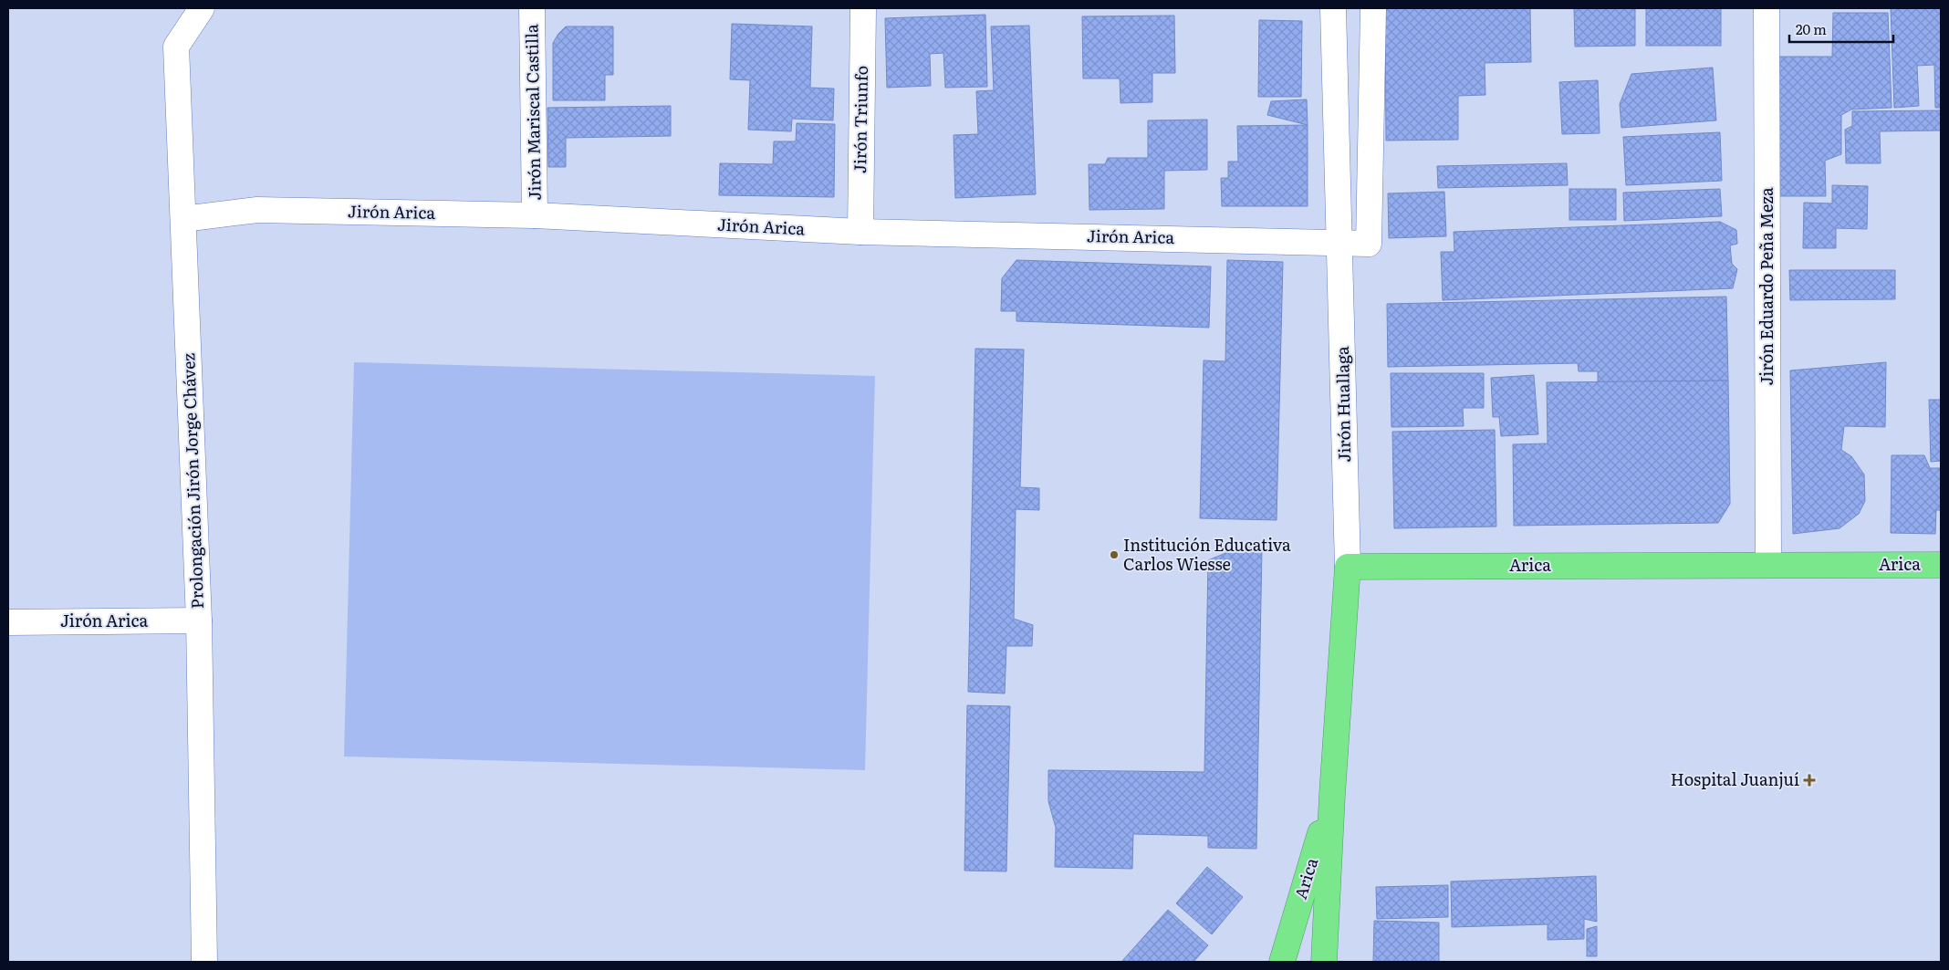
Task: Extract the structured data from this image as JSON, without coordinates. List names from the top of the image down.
{
  "streets": {
    "highway": ["Arica"],
    "street": [
      "Jirón Mariscal Castilla",
      "Jirón Triunfo",
      "Jirón Arica",
      "Jirón Eduardo Peña Meza",
      "Jirón Huallaga",
      "Prolongación Jirón Jorge Chávez"
    ]
  },
  "crossings": [
    ["Jirón Mariscal Castilla", "Jirón Arica"],
    ["Jirón Triunfo", "Jirón Arica"],
    ["Jirón Arica", "Jirón Huallaga"],
    ["Jirón Arica", "Prolongación Jirón Jorge Chávez"],
    ["Jirón Eduardo Peña Meza", "Arica"],
    ["Jirón Huallaga", "Arica"]
  ],
  "places": {
    "other": ["Institución Educativa Carlos Wiesse"],
    "health": ["Hospital Juanjuí"]
  },
  "scale_bar": "20 m"
}
